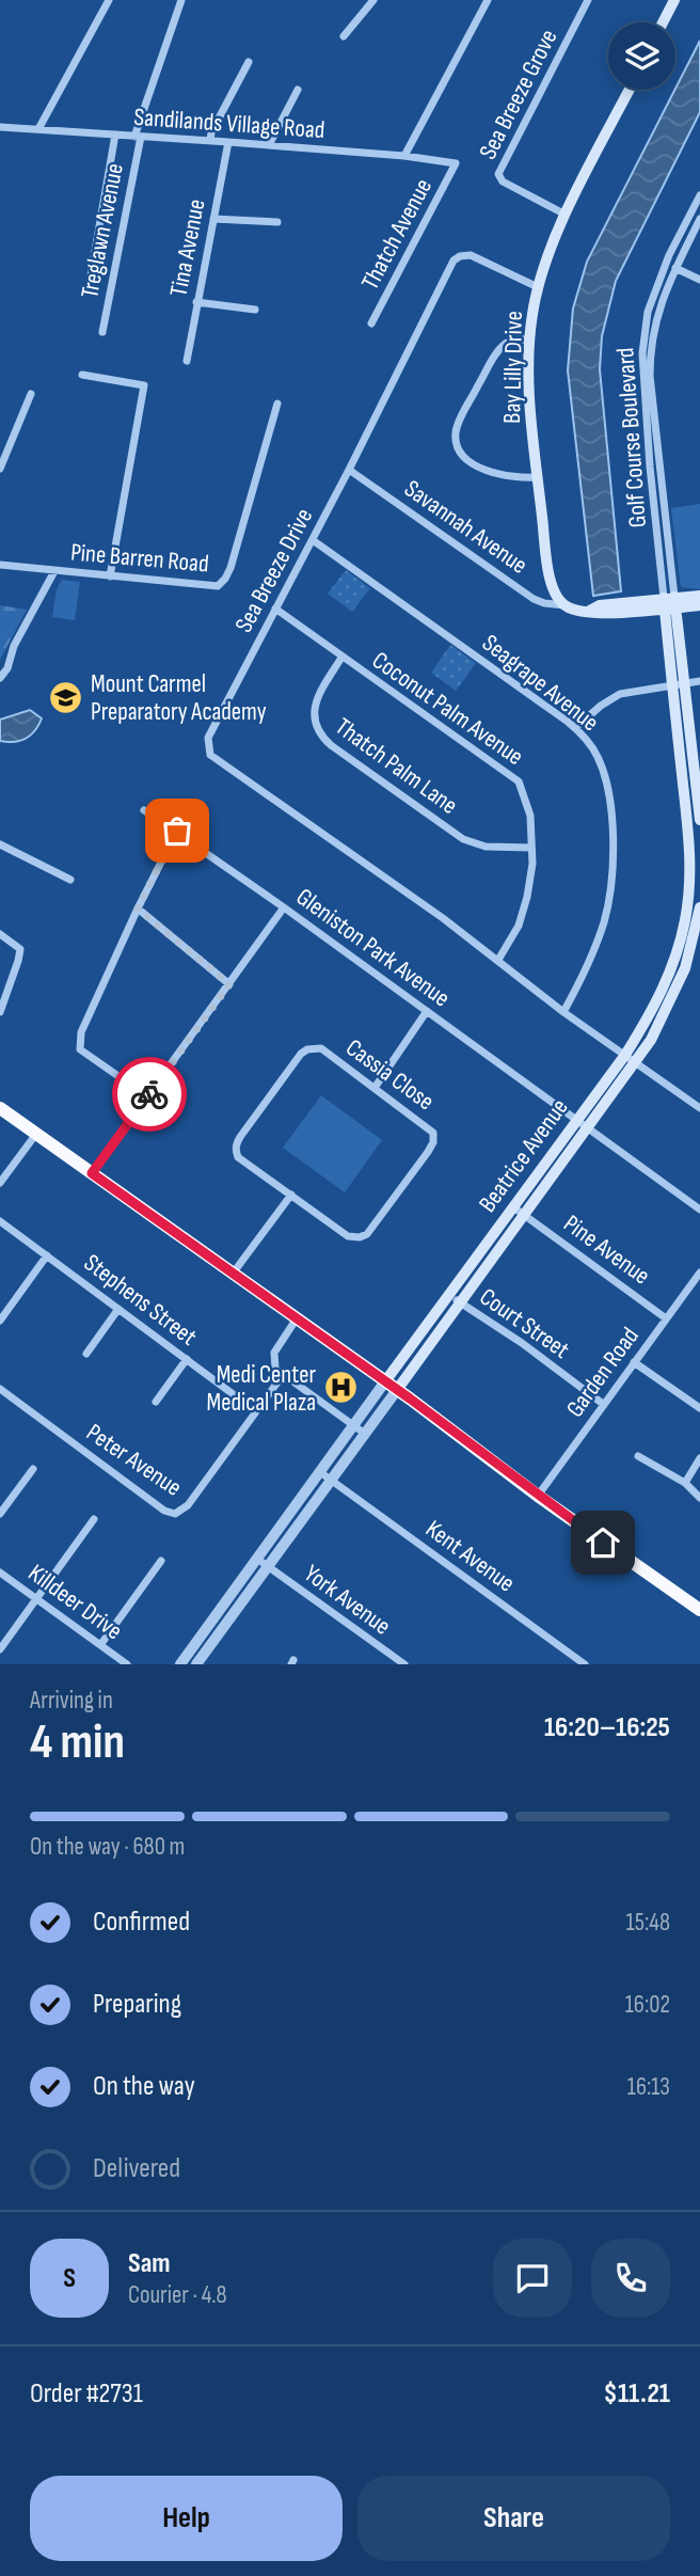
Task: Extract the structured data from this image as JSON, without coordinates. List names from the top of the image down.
{
  "streets": {
    "main road": ["Bay Lilly Drive", "Beatrice Avenue"],
    "street": [
      "Sea Breeze Grove",
      "Sandilands Village Road",
      "Treglawn Avenue",
      "Thatch Avenue",
      "Tina Avenue",
      "Golf Course Boulevard",
      "Savannah Avenue",
      "Pine Barren Road",
      "Sea Breeze Drive",
      "Seagrape Avenue",
      "Coconut Palm Avenue",
      "Thatch Palm Lane",
      "Gleniston Park Avenue",
      "Cassia Close",
      "Pine Avenue",
      "Stephens Street",
      "Court Street",
      "Garden Road",
      "Peter Avenue",
      "Kent Avenue",
      "York Avenue",
      "Killdeer Drive"
    ]
  },
  "crossings": [
    ["Sea Breeze Grove", "Bay Lilly Drive"],
    ["Sandilands Village Road", "Treglawn Avenue"],
    ["Sandilands Village Road", "Thatch Avenue"],
    ["Sandilands Village Road", "Tina Avenue"],
    ["Bay Lilly Drive", "Savannah Avenue"],
    ["Bay Lilly Drive", "Sea Breeze Drive"],
    ["Golf Course Boulevard", "Beatrice Avenue"],
    ["Savannah Avenue", "Sea Breeze Drive"],
    ["Sea Breeze Drive", "Seagrape Avenue"],
    ["Sea Breeze Drive", "Coconut Palm Avenue"],
    ["Sea Breeze Drive", "Beatrice Avenue"],
    ["Coconut Palm Avenue", "Thatch Palm Lane"],
    ["Gleniston Park Avenue", "Beatrice Avenue"],
    ["Beatrice Avenue", "Pine Avenue"],
    ["Beatrice Avenue", "Court Street"],
    ["Beatrice Avenue", "Kent Avenue"],
    ["Beatrice Avenue", "York Avenue"],
    ["Pine Avenue", "Garden Road"],
    ["Stephens Street", "Peter Avenue"],
    ["Court Street", "Garden Road"]
  ],
  "places": {
    "school or university": ["Mount Carmel Preparatory Academy"],
    "hospital": ["Medi Center Medical Plaza"]
  },
  "page": {
    "heading": ["4 min", "Arriving in", "16:20–16:25"],
    "panel": [
      "Sam",
      "Courier · 4.8",
      "Order #2731",
      "$11.21"
    ],
    "bar": "On the way · 680 m",
    "list": [
      ["Confirmed", "15:48"],
      ["Preparing", "16:02"],
      ["On the way", "16:13"],
      "Delivered"
    ],
    "round": "S",
    "buttons": ["Help", "Share"]
  }
}
